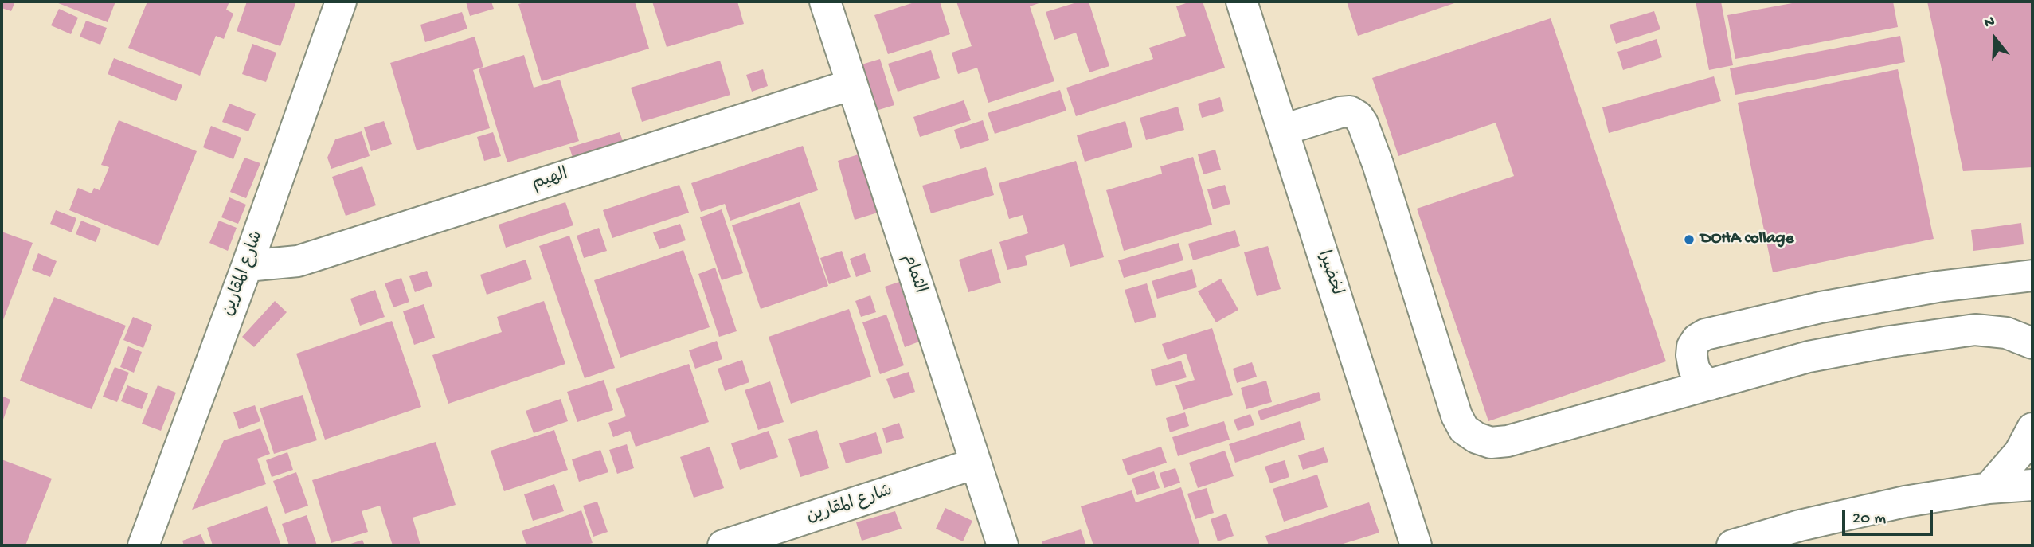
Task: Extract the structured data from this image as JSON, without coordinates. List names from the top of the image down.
{
  "streets": {
    "street": [
      "الهيم",
      "لخضيرا",
      "شارع المقارين",
      "الثمام"
    ]
  },
  "crossings": [
    ["الهيم", "شارع المقارين"],
    ["الهيم", "الثمام"],
    ["شارع المقارين", "الثمام"]
  ],
  "places": ["DOHA collage"],
  "scale_bar": "20 m",
  "north": "top"
}
